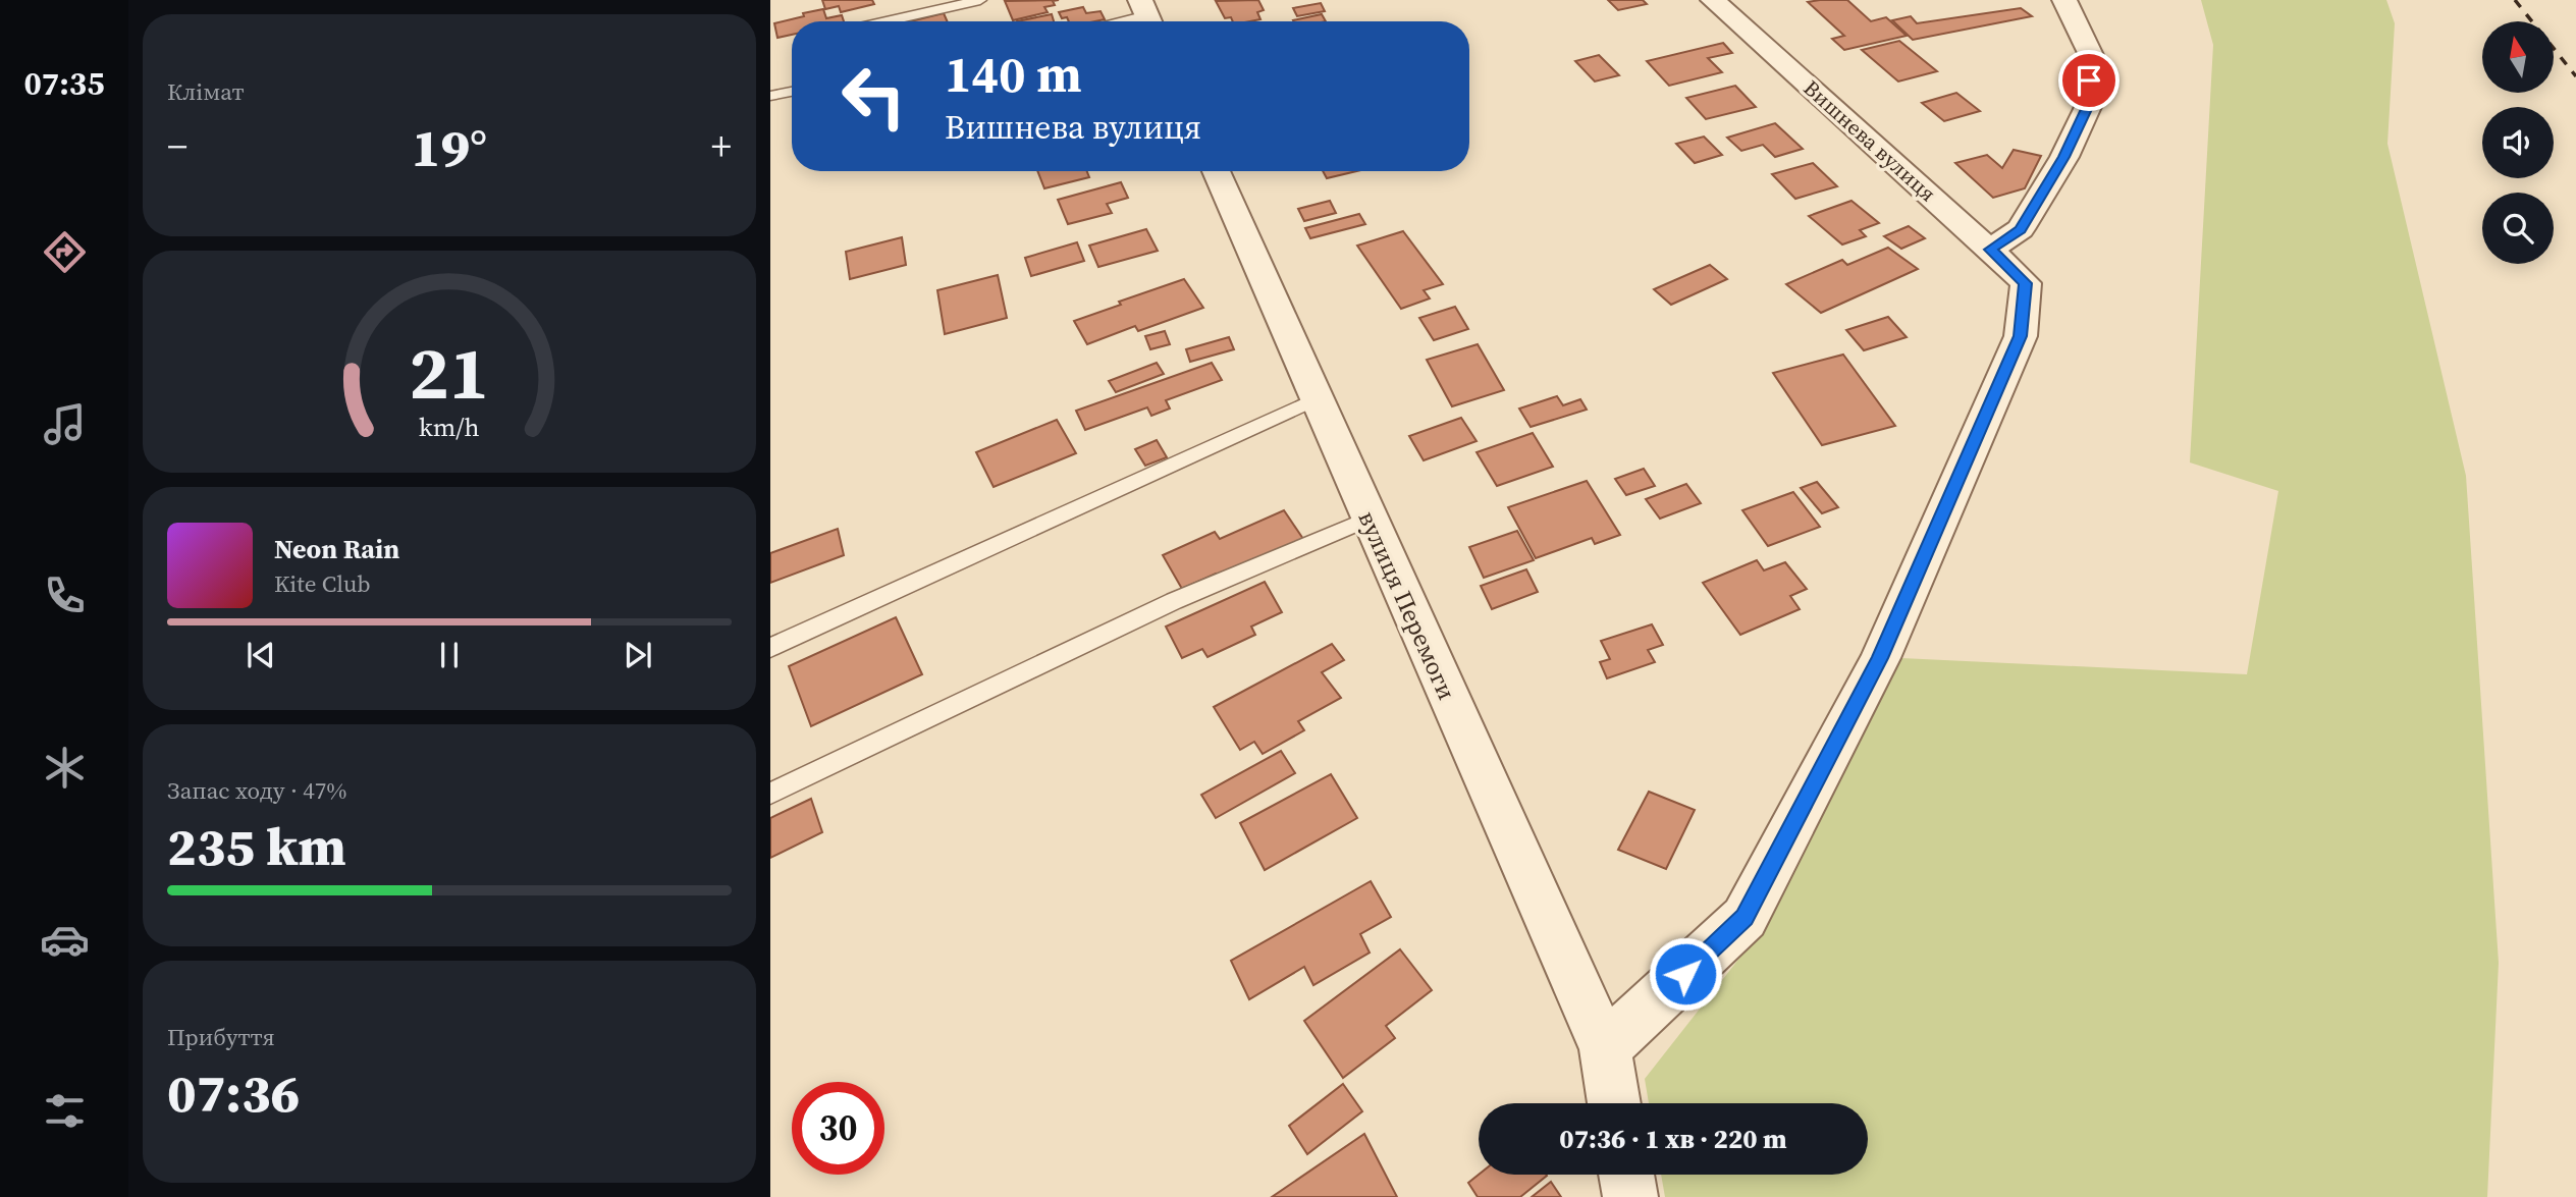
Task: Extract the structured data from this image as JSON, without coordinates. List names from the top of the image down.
{
  "streets": {
    "street": ["Вишнева вулиця", "вулиця Перемоги"]
  },
  "crossings": [
    ["Вишнева вулиця", "вулиця Перемоги"]
  ],
  "north": "top",
  "page": {
    "tabs": "07:35",
    "tile": [
      "Клімат",
      ["Запас ходу · 47%", "235 km"],
      ["Прибуття", "07:36"]
    ],
    "turn": ["140 m", "Вишнева вулиця"],
    "heat": ["−", "19°", "+"],
    "song": ["Neon Rain", "Kite Club"],
    "limit": "30",
    "trip": "07:36 · 1 хв · 220 m",
    "gauge": ["21", "km/h"]
  }
}
